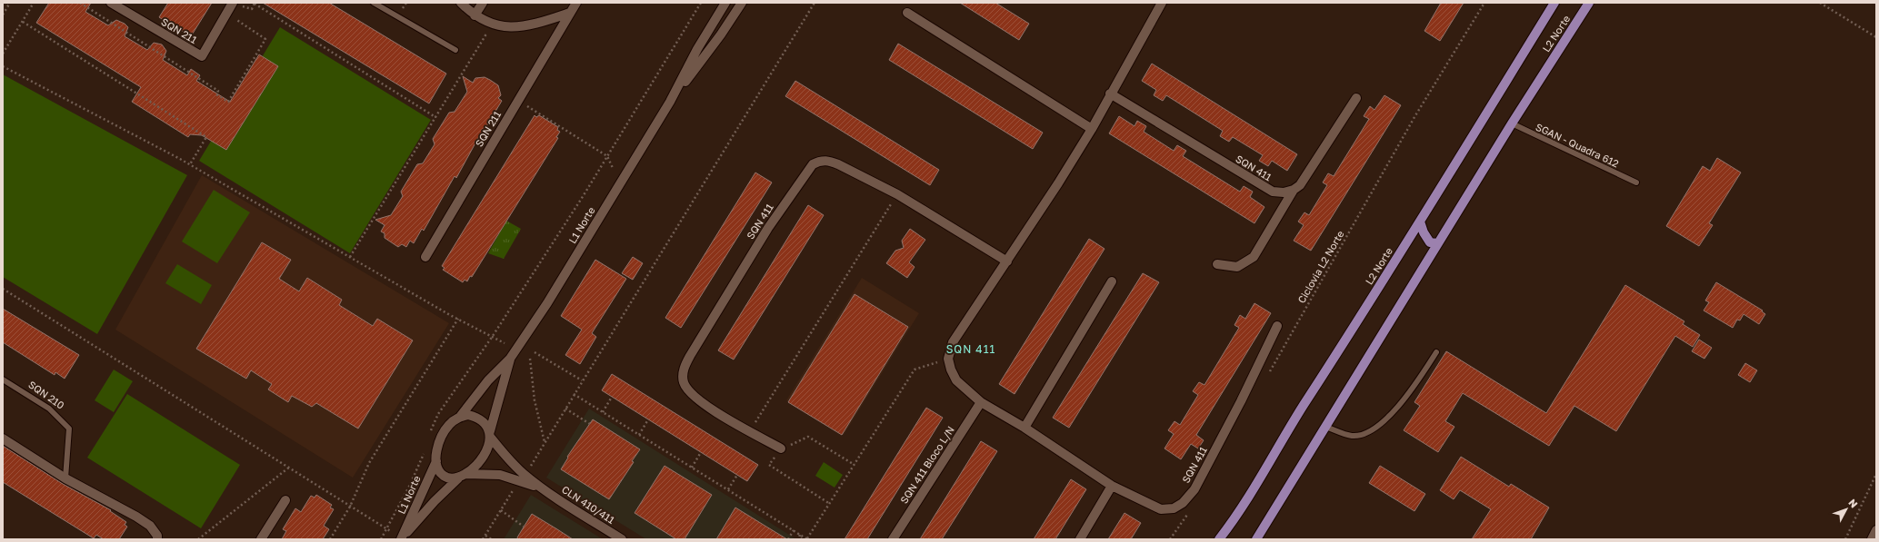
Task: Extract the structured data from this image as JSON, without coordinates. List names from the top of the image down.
{
  "streets": {
    "main road": ["L2 Norte"],
    "street": [
      "SQN 211",
      "SQN 411",
      "L1 Norte",
      "SQN 411 Bloco L/N",
      "CLN 410/411"
    ],
    "lane": ["SGAN - Quadra 612", "SQN 210"],
    "path": ["Ciclovia L2 Norte"]
  },
  "crossings": [
    ["L2 Norte", "SGAN - Quadra 612"],
    ["SQN 411", "SQN 411 Bloco L/N"],
    ["L1 Norte", "CLN 410/411"]
  ],
  "districts": ["SQN 411"],
  "north": "top right"
}
